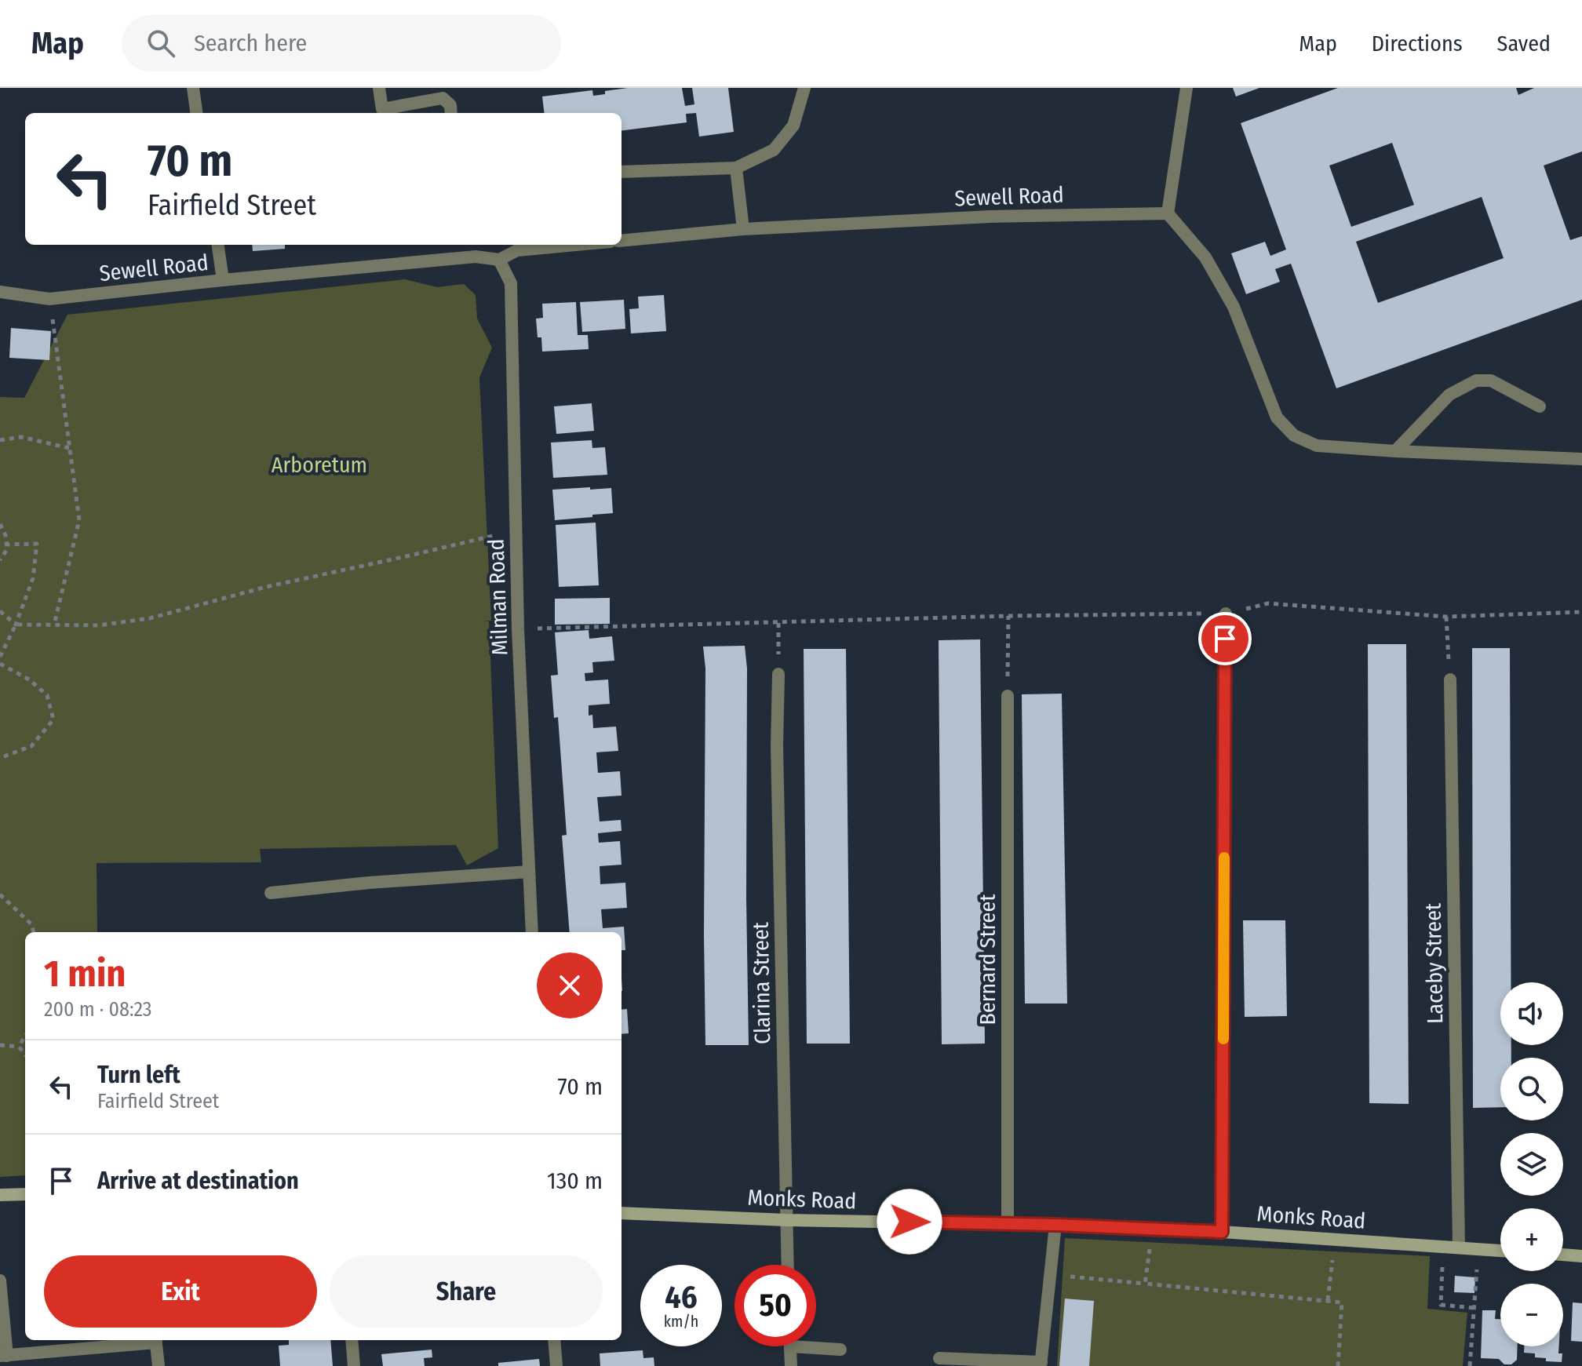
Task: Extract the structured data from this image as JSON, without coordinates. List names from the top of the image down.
{
  "streets": {
    "main road": ["Monks Road"],
    "street": [
      "Sewell Road",
      "Milman Road",
      "Bernard Street",
      "Laceby Street",
      "Clarina Street"
    ]
  },
  "crossings": [
    ["Sewell Road", "Milman Road"],
    ["Bernard Street", "Monks Road"],
    ["Laceby Street", "Monks Road"],
    ["Clarina Street", "Monks Road"]
  ],
  "parks": ["Arboretum"],
  "page": {
    "header": "Map",
    "search": "Search here",
    "nav": ["Map", "Directions", "Saved"],
    "turn": ["70 m", "Fairfield Street"],
    "heading": ["1 min", "200 m · 08:23"],
    "map_buttons": ["+", "−"],
    "list": [
      {
        "name": "Turn left",
        "note": "Fairfield Street",
        "value": "70 m"
      },
      {
        "name": "Arrive at destination",
        "value": "130 m"
      }
    ],
    "buttons": ["Exit", "Share"],
    "speed": "46 km/h",
    "limit": "50"
  }
}
